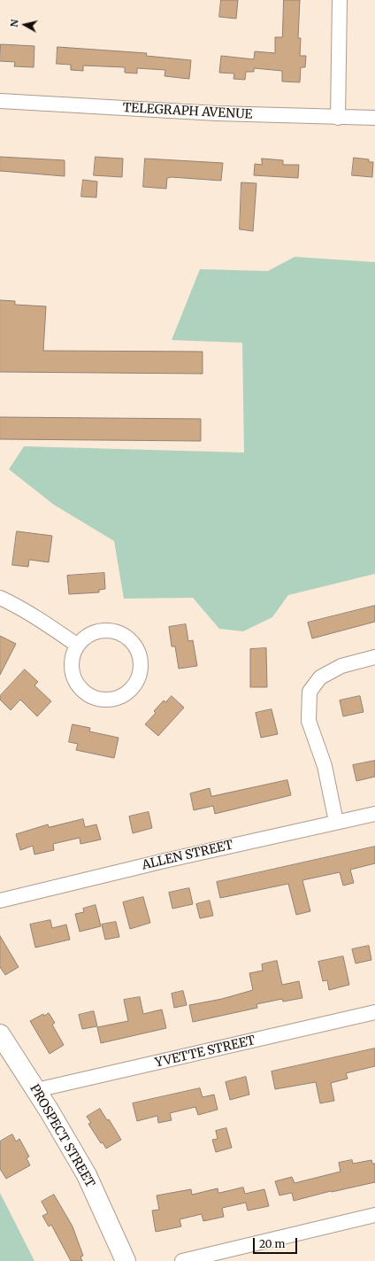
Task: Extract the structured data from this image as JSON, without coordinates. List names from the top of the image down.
{
  "streets": {
    "main road": ["PROSPECT STREET"],
    "street": ["TELEGRAPH AVENUE", "ALLEN STREET", "YVETTE STREET"]
  },
  "crossings": [
    ["YVETTE STREET", "PROSPECT STREET"]
  ],
  "scale_bar": "20 m",
  "north": "left"
}
